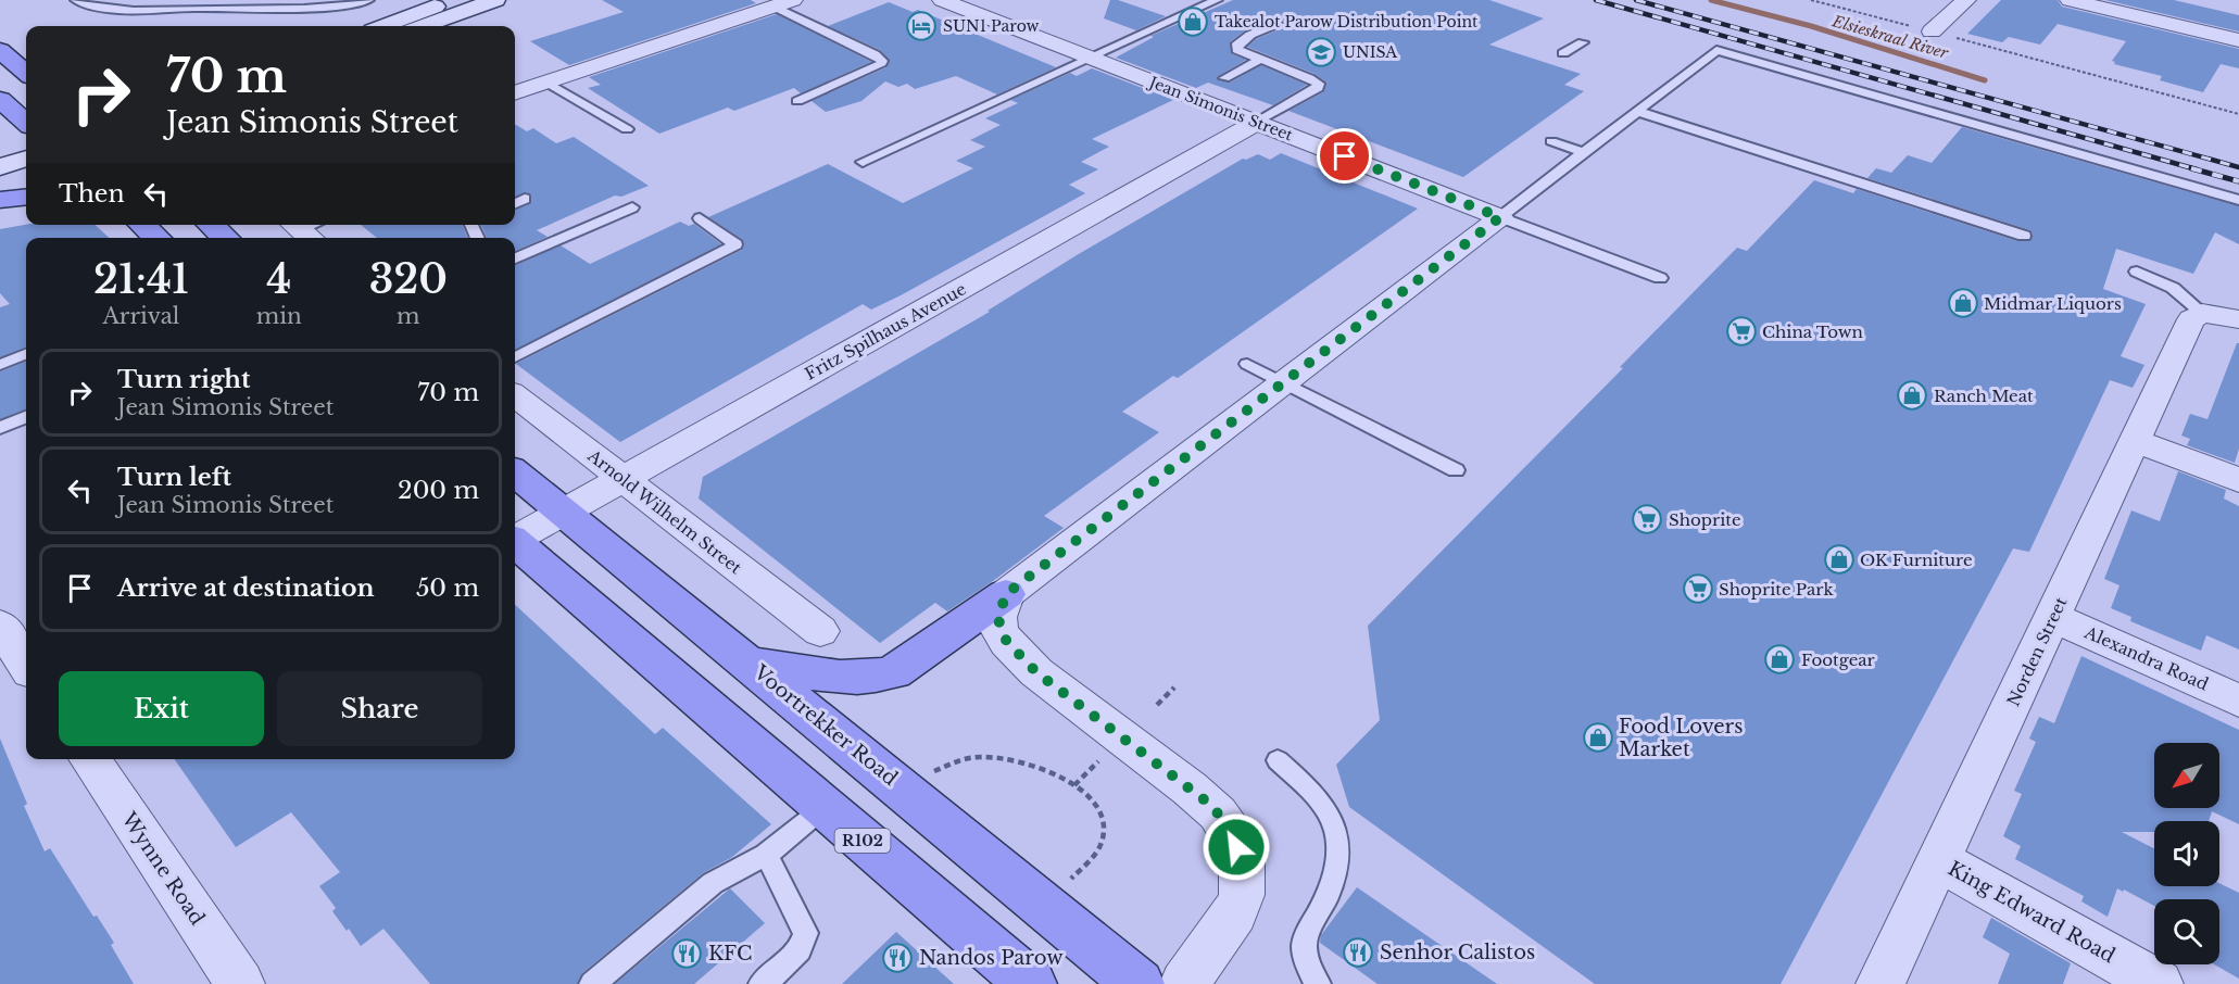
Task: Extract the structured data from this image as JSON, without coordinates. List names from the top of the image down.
{
  "streets": {
    "main road": ["Voortrekker Road", "R102"],
    "street": [
      "Jean Simonis Street",
      "Fritz Spilhaus Avenue",
      "Arnold Wilhelm Street",
      "Norden Street",
      "Alexandra Road",
      "Wynne Road",
      "King Edward Road"
    ]
  },
  "crossings": [
    ["Jean Simonis Street", "Fritz Spilhaus Avenue"],
    ["Fritz Spilhaus Avenue", "Arnold Wilhelm Street"],
    ["Fritz Spilhaus Avenue", "Voortrekker Road"],
    ["Norden Street", "Alexandra Road"],
    ["Norden Street", "King Edward Road"]
  ],
  "water": ["Elsieskraal River"],
  "places": {
    "shop": [
      "Takealot Parow Distribution Point",
      "Midmar Liquors",
      "Ranch Meat",
      "OK Furniture",
      "Footgear",
      "Food Lovers Market"
    ],
    "hotel": ["SUN1 Parow"],
    "school or university": ["UNISA"],
    "supermarket": ["China Town", "Shoprite", "Shoprite Park"],
    "restaurant": ["Senhor Calistos", "KFC", "Nandos Parow"]
  },
  "north": "bottom left",
  "page": {
    "turn": ["70 m", "Jean Simonis Street"],
    "then": "Then",
    "eta": [
      "21:41",
      "Arrival",
      "4",
      "min",
      "320",
      "m"
    ],
    "list": [
      {
        "name": "Turn right",
        "note": "Jean Simonis Street",
        "value": "70 m"
      },
      {
        "name": "Turn left",
        "note": "Jean Simonis Street",
        "value": "200 m"
      },
      {
        "name": "Arrive at destination",
        "value": "50 m"
      }
    ],
    "buttons": ["Exit", "Share"]
  }
}
